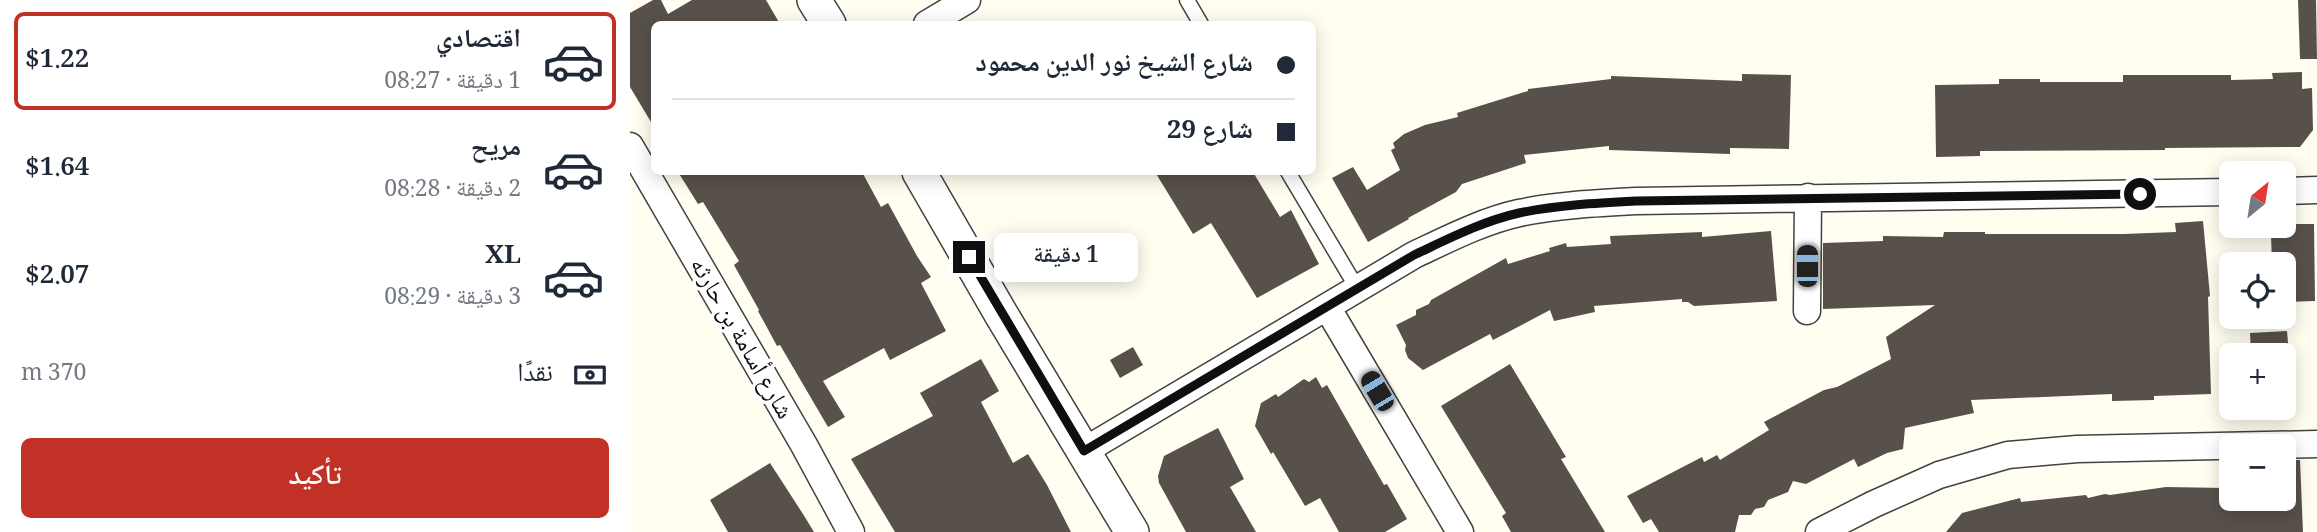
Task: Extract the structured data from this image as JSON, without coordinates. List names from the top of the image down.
{
  "streets": {
    "street": ["شارع أسامة بن حارثه"]
  },
  "north": "top right",
  "page": {
    "list": [
      {
        "name": "اقتصادي",
        "note": "1 دقيقة · 08:27",
        "value": "$1.22"
      },
      {
        "name": "مريح",
        "note": "2 دقيقة · 08:28",
        "value": "$1.64"
      },
      {
        "name": "XL",
        "note": "3 دقيقة · 08:29",
        "value": "$2.07"
      }
    ],
    "banner": ["شارع الشيخ نور الدين محمود", "شارع 29"],
    "map_buttons": ["+", "−"],
    "bubble": "1 دقيقة",
    "pay": ["نقدًا", "370 m"],
    "buttons": "تأكيد"
  }
}
